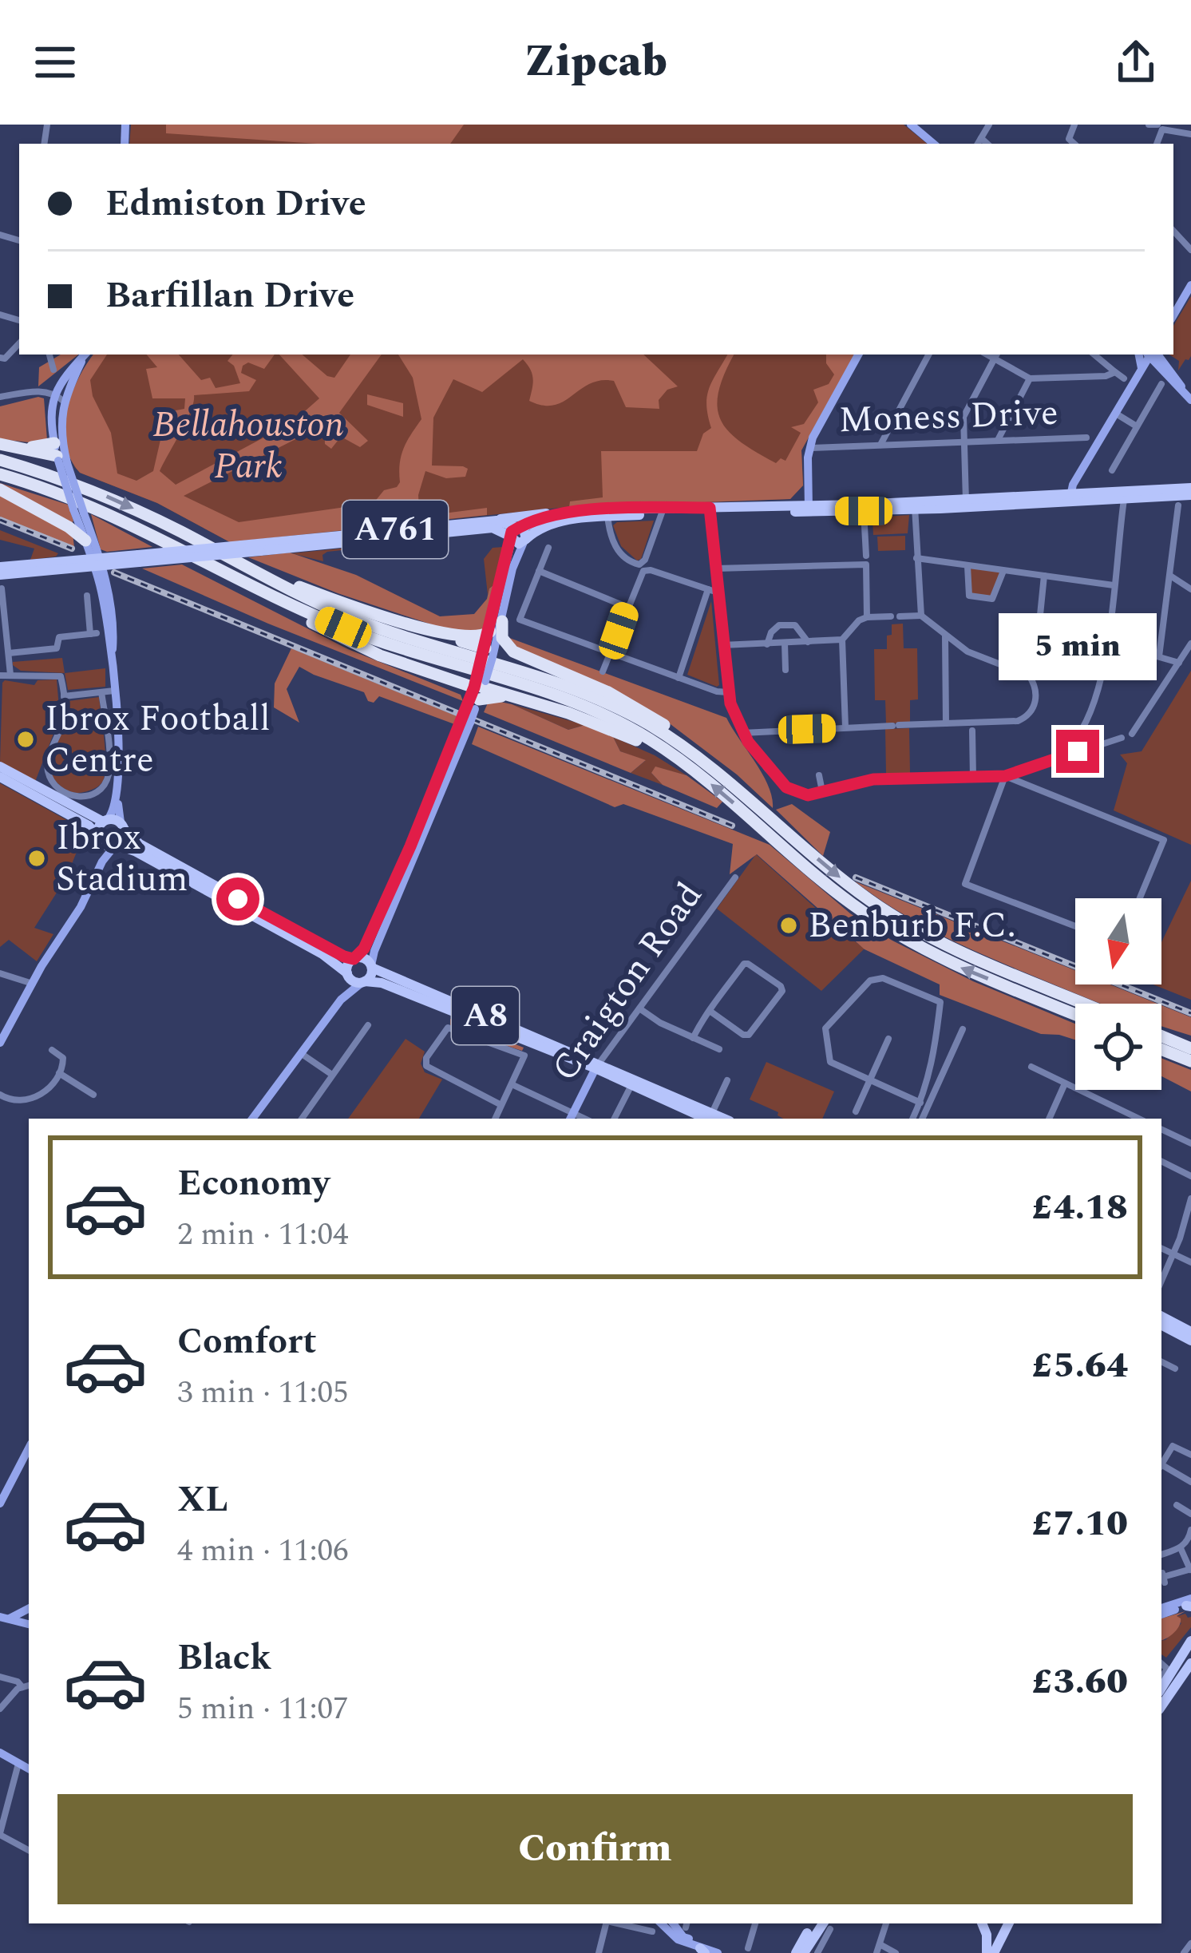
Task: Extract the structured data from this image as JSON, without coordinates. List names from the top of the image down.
{
  "streets": {
    "main road": ["A761", "A8"],
    "street": ["Moness Drive", "Craigton Road"]
  },
  "crossings": [
    ["Craigton Road", "A8"]
  ],
  "parks": ["Bellahouston Park"],
  "places": ["Ibrox Football Centre", "Ibrox Stadium", "Benburb F.C."],
  "north": "bottom",
  "page": {
    "header": "Zipcab",
    "banner": ["Edmiston Drive", "Barfillan Drive"],
    "bubble": "5 min",
    "list": [
      {
        "name": "Economy",
        "note": "2 min · 11:04",
        "value": "£4.18"
      },
      {
        "name": "Comfort",
        "note": "3 min · 11:05",
        "value": "£5.64"
      },
      {
        "name": "XL",
        "note": "4 min · 11:06",
        "value": "£7.10"
      },
      {
        "name": "Black",
        "note": "5 min · 11:07",
        "value": "£3.60"
      }
    ],
    "buttons": "Confirm"
  }
}
